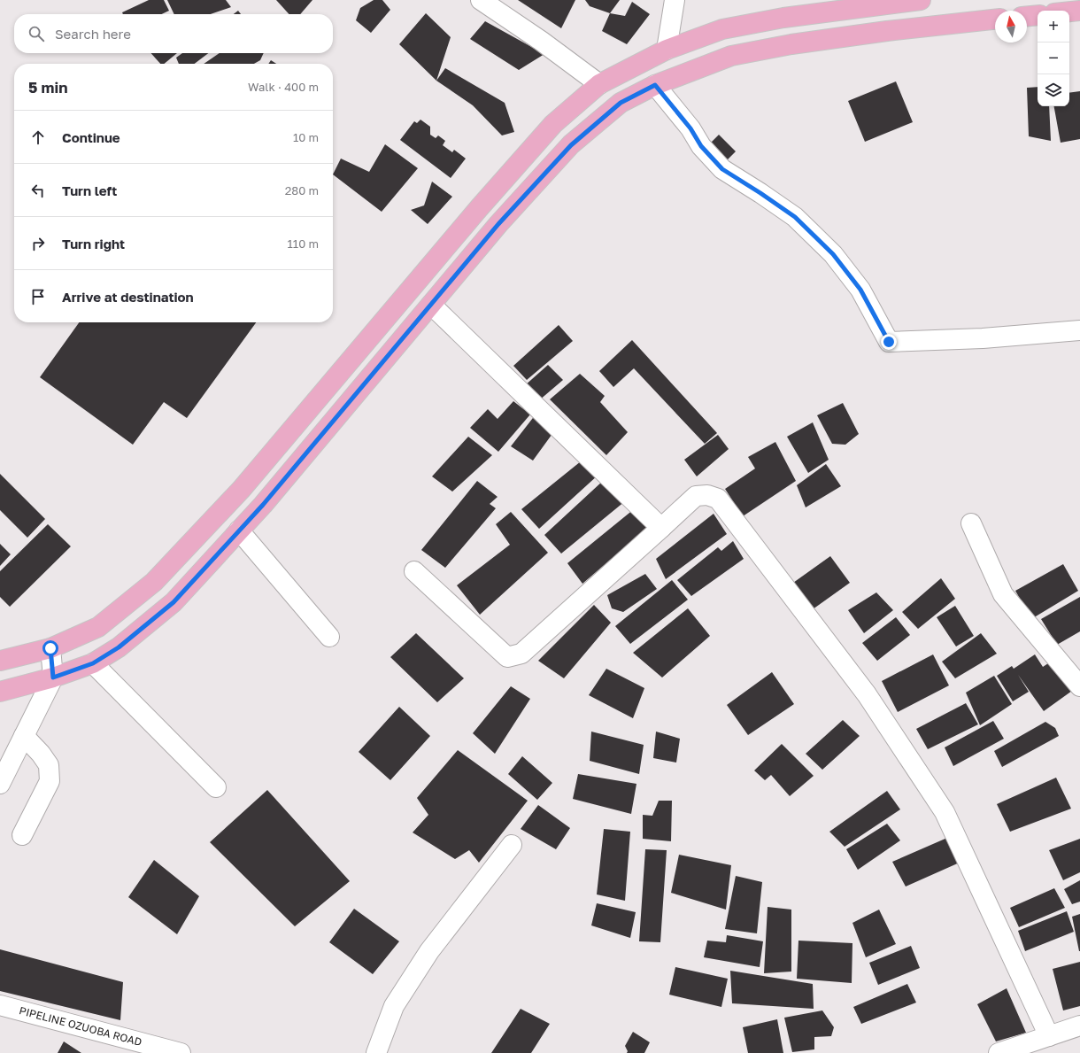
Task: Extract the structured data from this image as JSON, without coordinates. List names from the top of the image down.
{
  "streets": {
    "street": ["PIPELINE OZUOBA ROAD"]
  },
  "north": "top",
  "page": {
    "map_buttons": ["+", "−"],
    "search": "Search here",
    "heading": ["5 min", "Walk · 400 m"],
    "list": [
      ["Continue", "10 m"],
      ["Turn left", "280 m"],
      ["Turn right", "110 m"],
      "Arrive at destination"
    ]
  }
}
